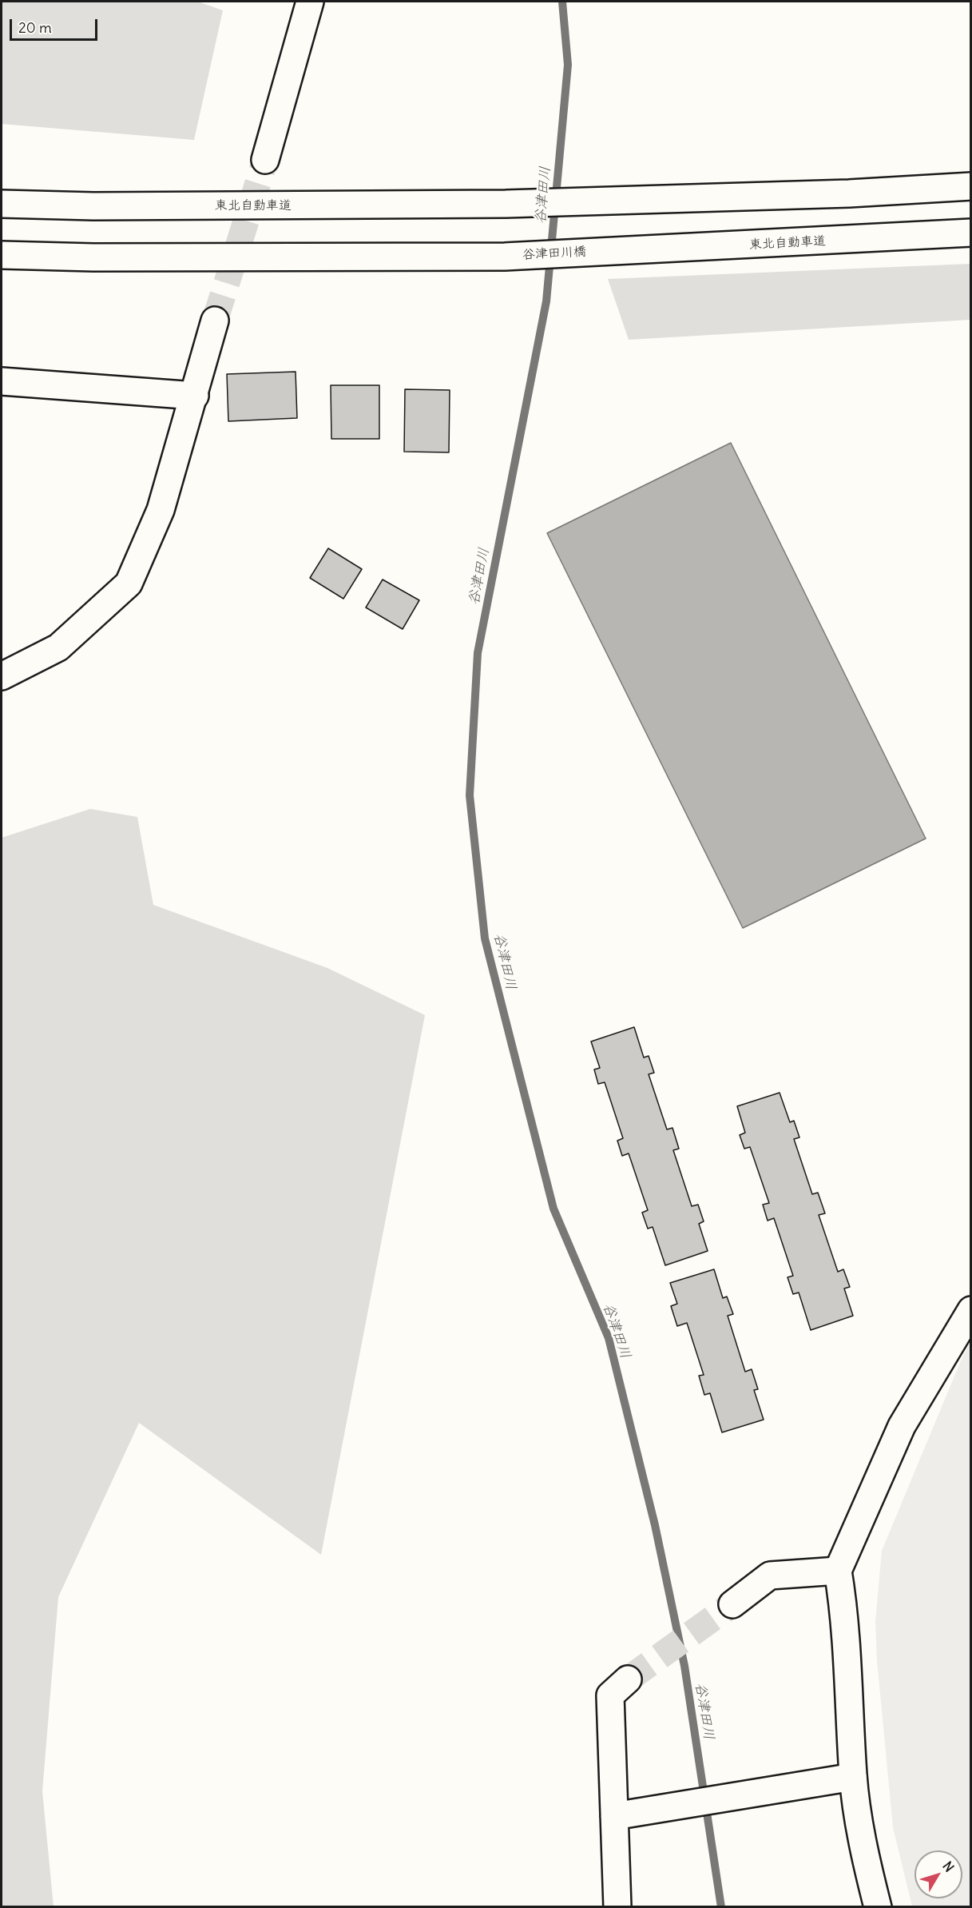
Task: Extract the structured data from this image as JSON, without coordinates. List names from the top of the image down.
{
  "streets": {
    "main road": ["東北自動車道", "谷津田川橋"]
  },
  "crossings": [
    ["東北自動車道", "谷津田川橋"]
  ],
  "water": ["谷津田川"],
  "scale_bar": "20 m",
  "north": "top right"
}
